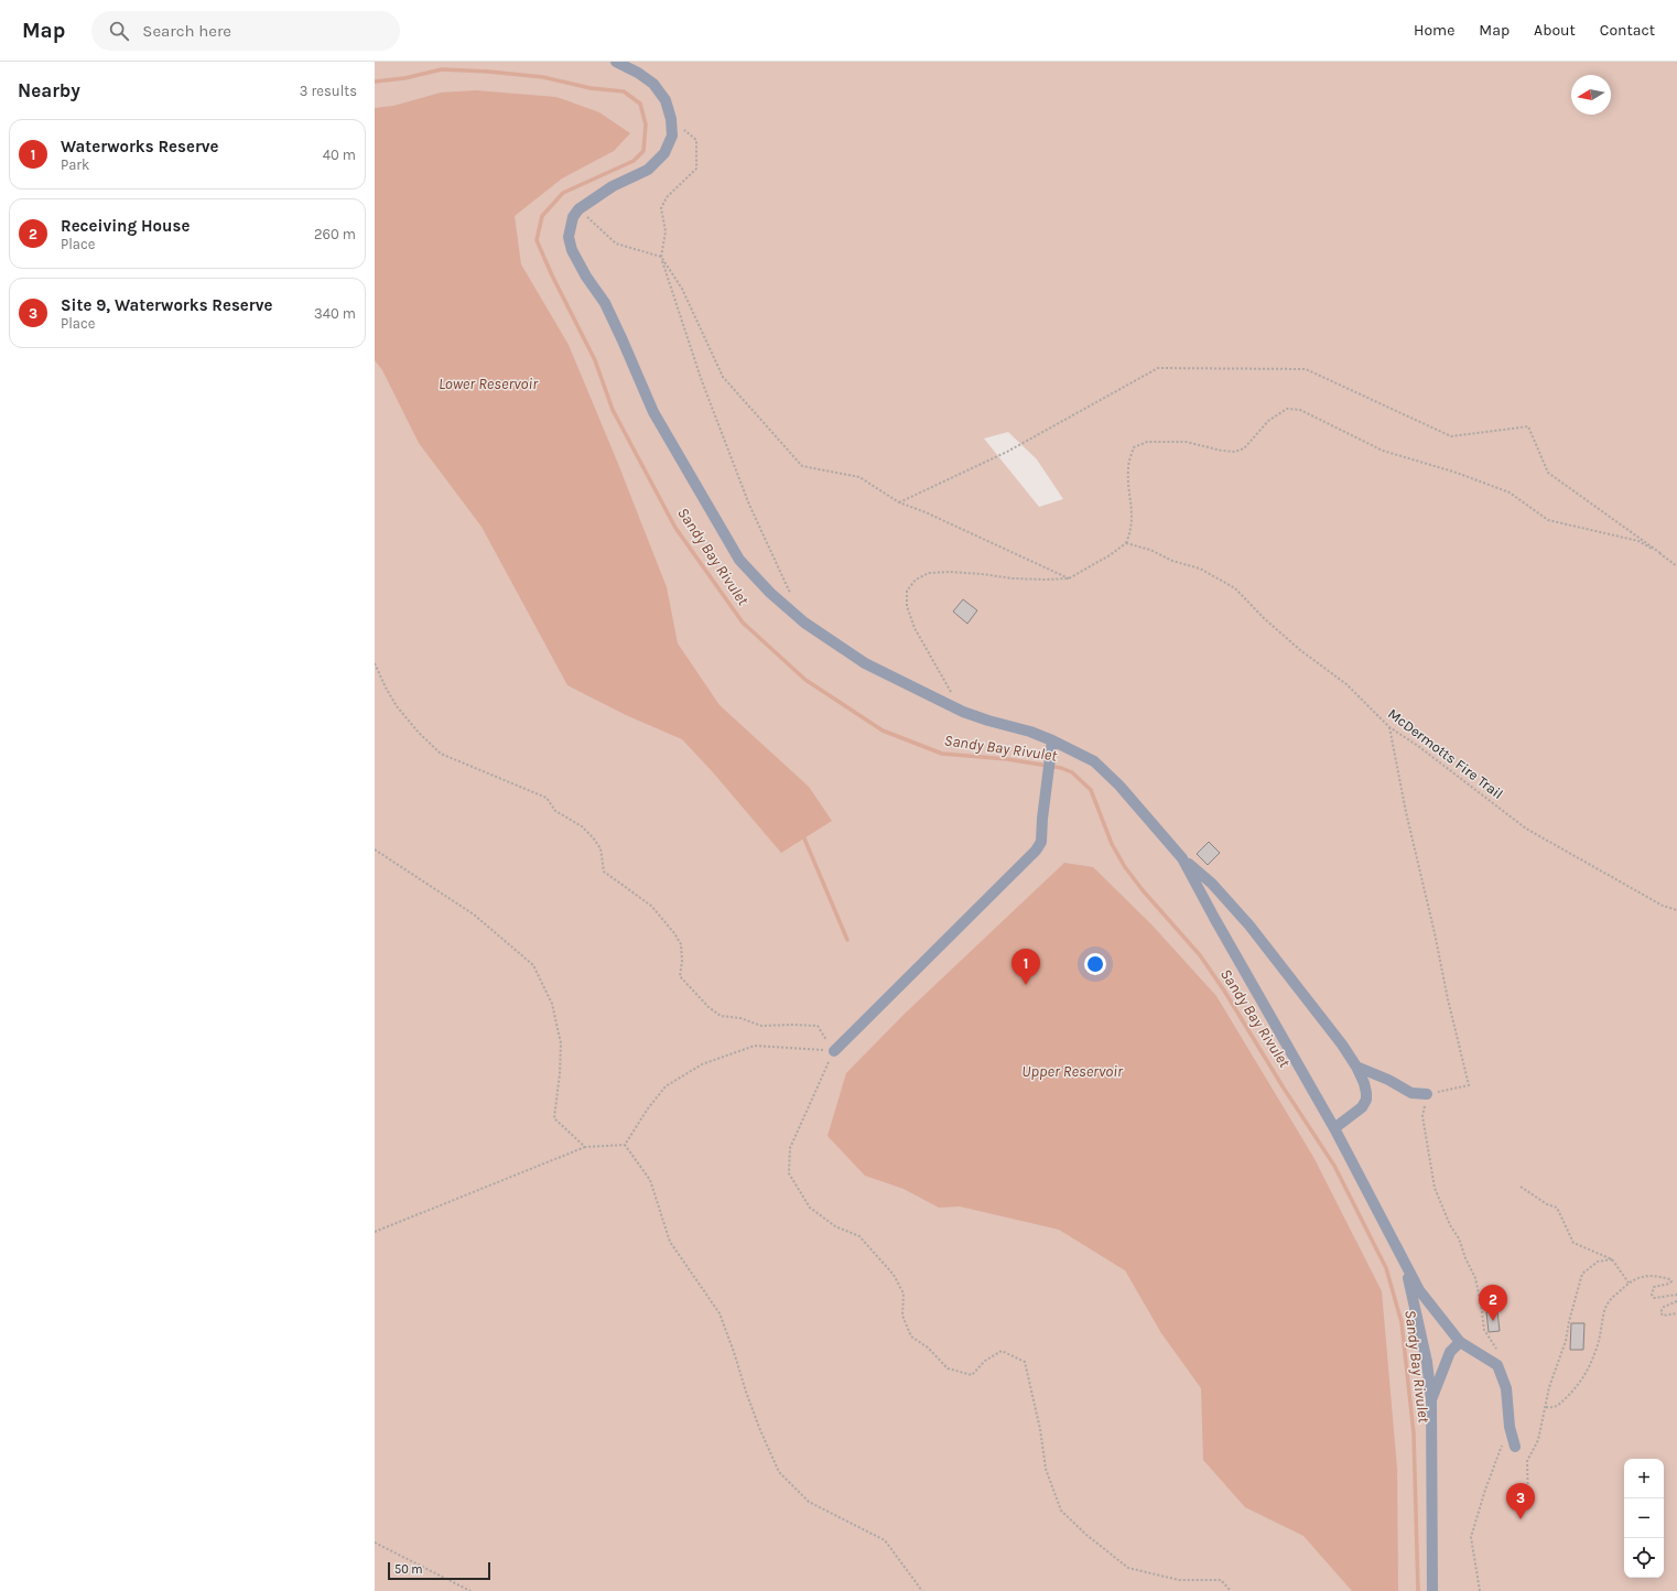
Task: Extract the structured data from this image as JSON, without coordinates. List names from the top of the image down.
{
  "streets": {
    "path": ["McDermotts Fire Trail"]
  },
  "water": ["Lower Reservoir", "Sandy Bay Rivulet", "Upper Reservoir"],
  "scale_bar": "50 m",
  "north": "left",
  "page": {
    "header": "Map",
    "search": "Search here",
    "nav": [
      "Home",
      "Map",
      "About",
      "Contact"
    ],
    "heading": ["Nearby", "3 results"],
    "list": [
      {
        "mark": "1",
        "name": "Waterworks Reserve",
        "note": "Park",
        "value": "40 m"
      },
      {
        "mark": "2",
        "name": "Receiving House",
        "note": "Place",
        "value": "260 m"
      },
      {
        "mark": "3",
        "name": "Site 9, Waterworks Reserve",
        "note": "Place",
        "value": "340 m"
      }
    ],
    "pins": ["1", "2", "3"],
    "map_buttons": ["+", "−"],
    "scale": "50 m"
  }
}
